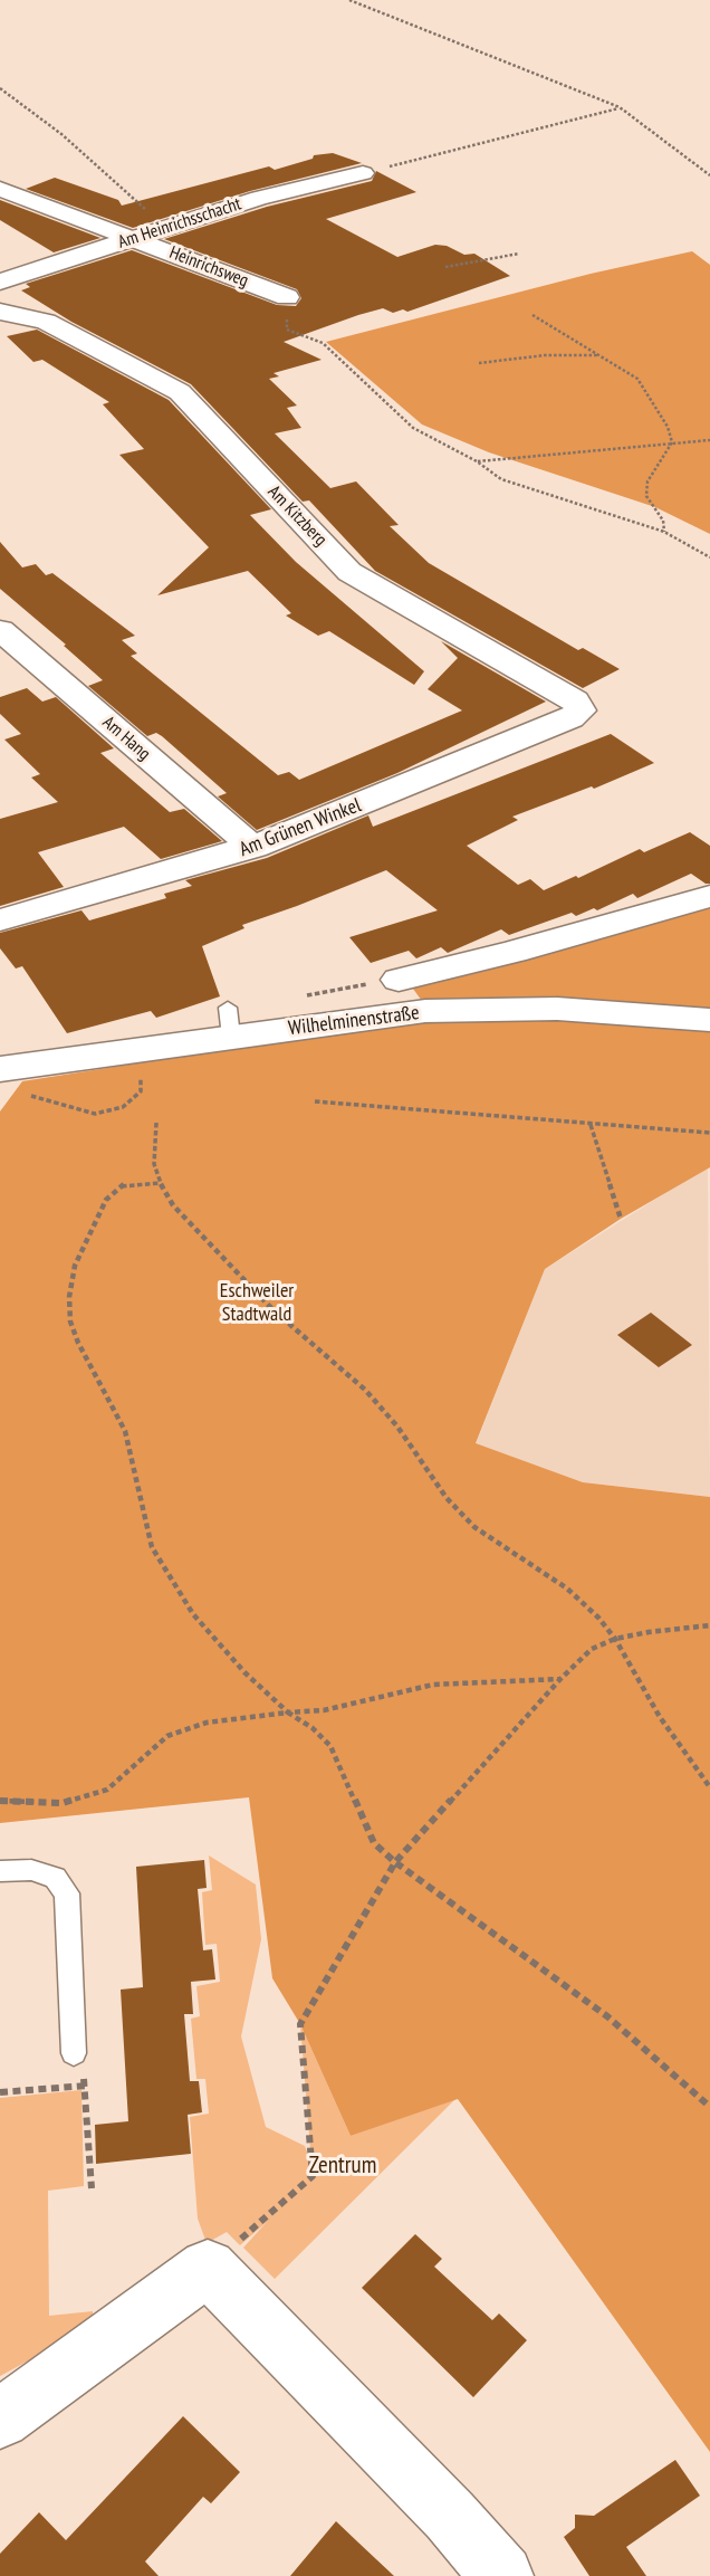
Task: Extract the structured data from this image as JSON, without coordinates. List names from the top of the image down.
{
  "streets": {
    "street": [
      "Am Heinrichsschacht",
      "Heinrichsweg",
      "Am Kitzberg",
      "Am Hang",
      "Am Grünen Winkel",
      "Wilhelminenstraße"
    ]
  },
  "crossings": [
    ["Am Heinrichsschacht", "Heinrichsweg"],
    ["Am Kitzberg", "Am Grünen Winkel"],
    ["Am Hang", "Am Grünen Winkel"]
  ],
  "parks": ["Eschweiler Stadtwald", "Zentrum"]
}
